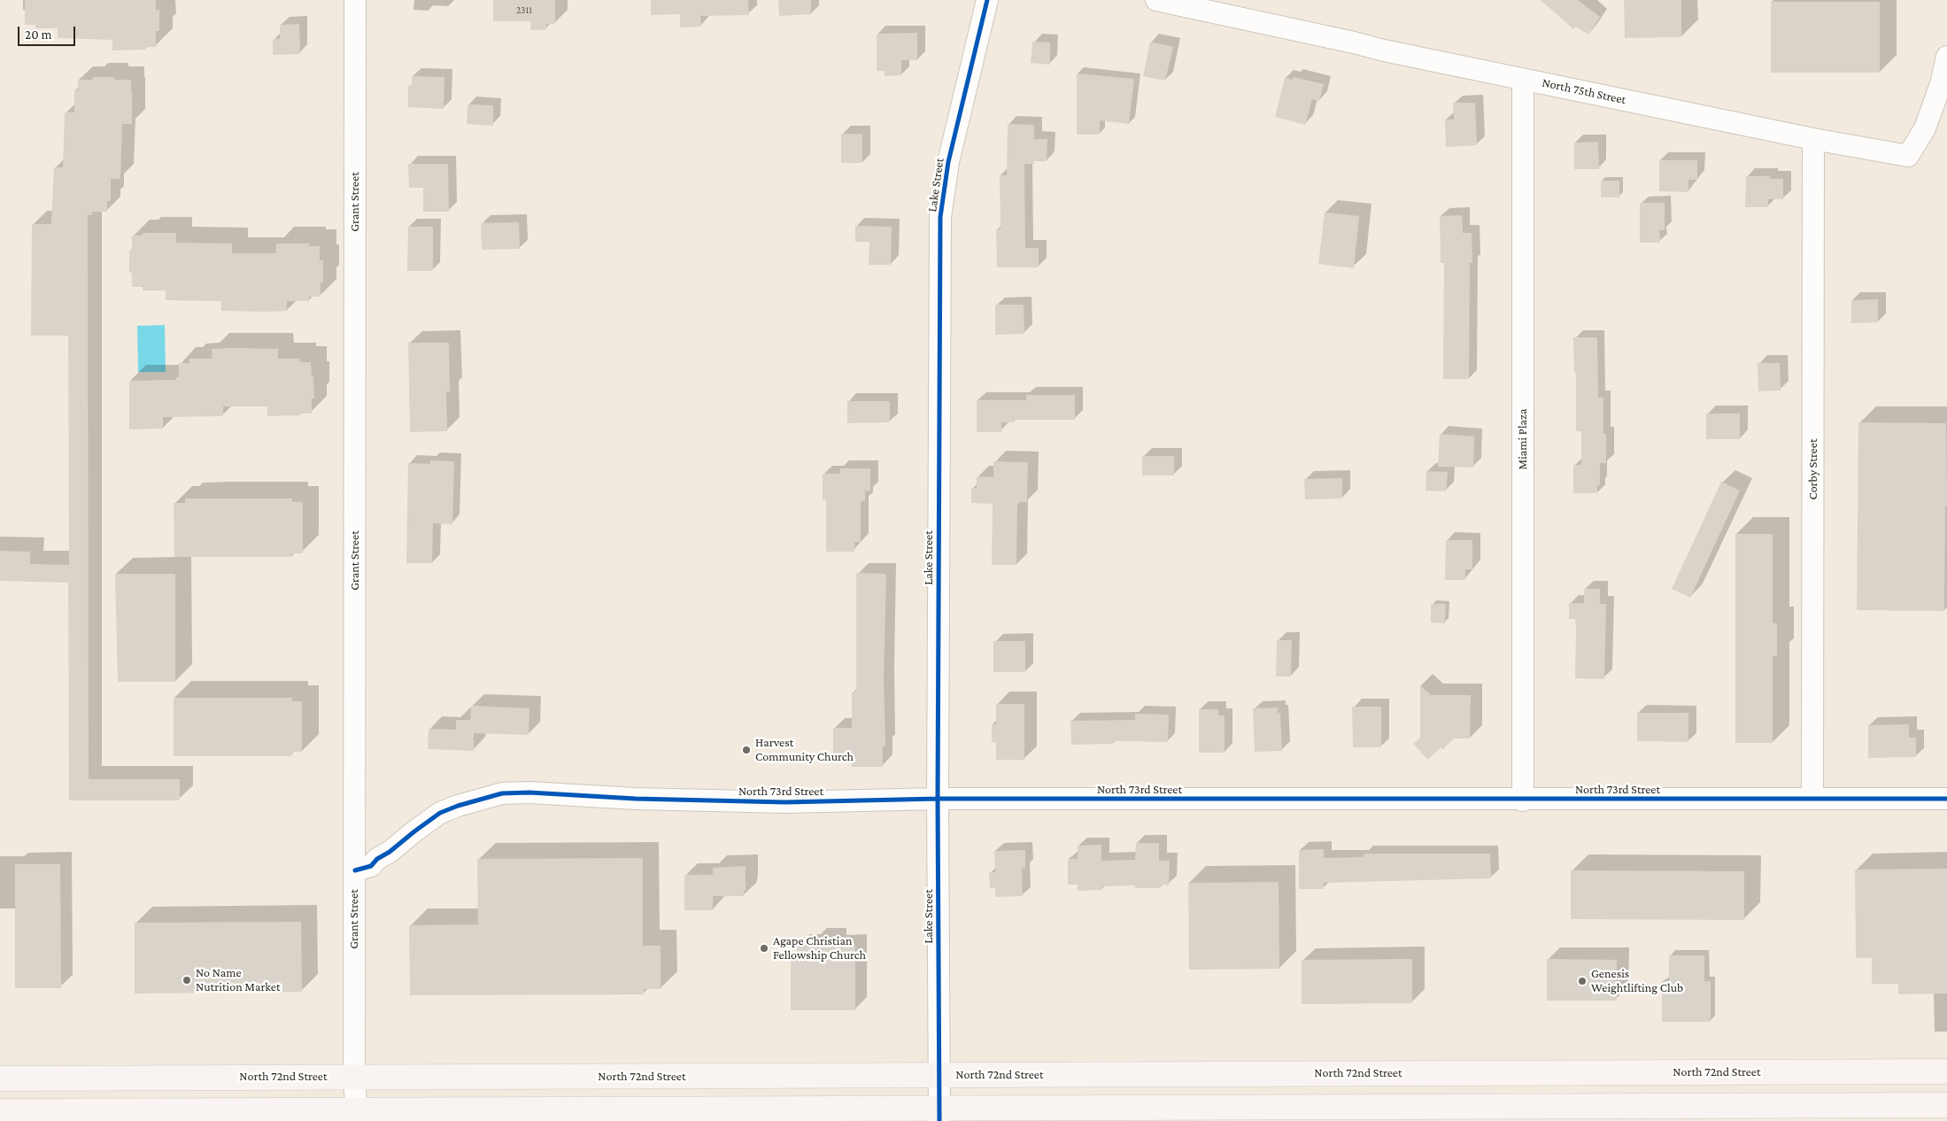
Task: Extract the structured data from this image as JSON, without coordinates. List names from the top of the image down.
{
  "streets": {
    "main road": ["North 72nd Street"],
    "street": [
      "North 75th Street",
      "Lake Street",
      "Grant Street",
      "Miami Plaza",
      "Corby Street",
      "North 73rd Street"
    ]
  },
  "crossings": [
    ["North 75th Street", "Miami Plaza"],
    ["North 75th Street", "Corby Street"],
    ["Lake Street", "North 73rd Street"],
    ["Lake Street", "North 72nd Street"],
    ["Grant Street", "North 73rd Street"],
    ["Grant Street", "North 72nd Street"],
    ["Miami Plaza", "North 73rd Street"],
    ["Corby Street", "North 73rd Street"]
  ],
  "places": [
    "Harvest Community Church",
    "Agape Christian Fellowship Church",
    "No Name Nutrition Market",
    "Genesis Weightlifting Club"
  ],
  "house_numbers": ["2311"],
  "scale_bar": "20 m"
}
